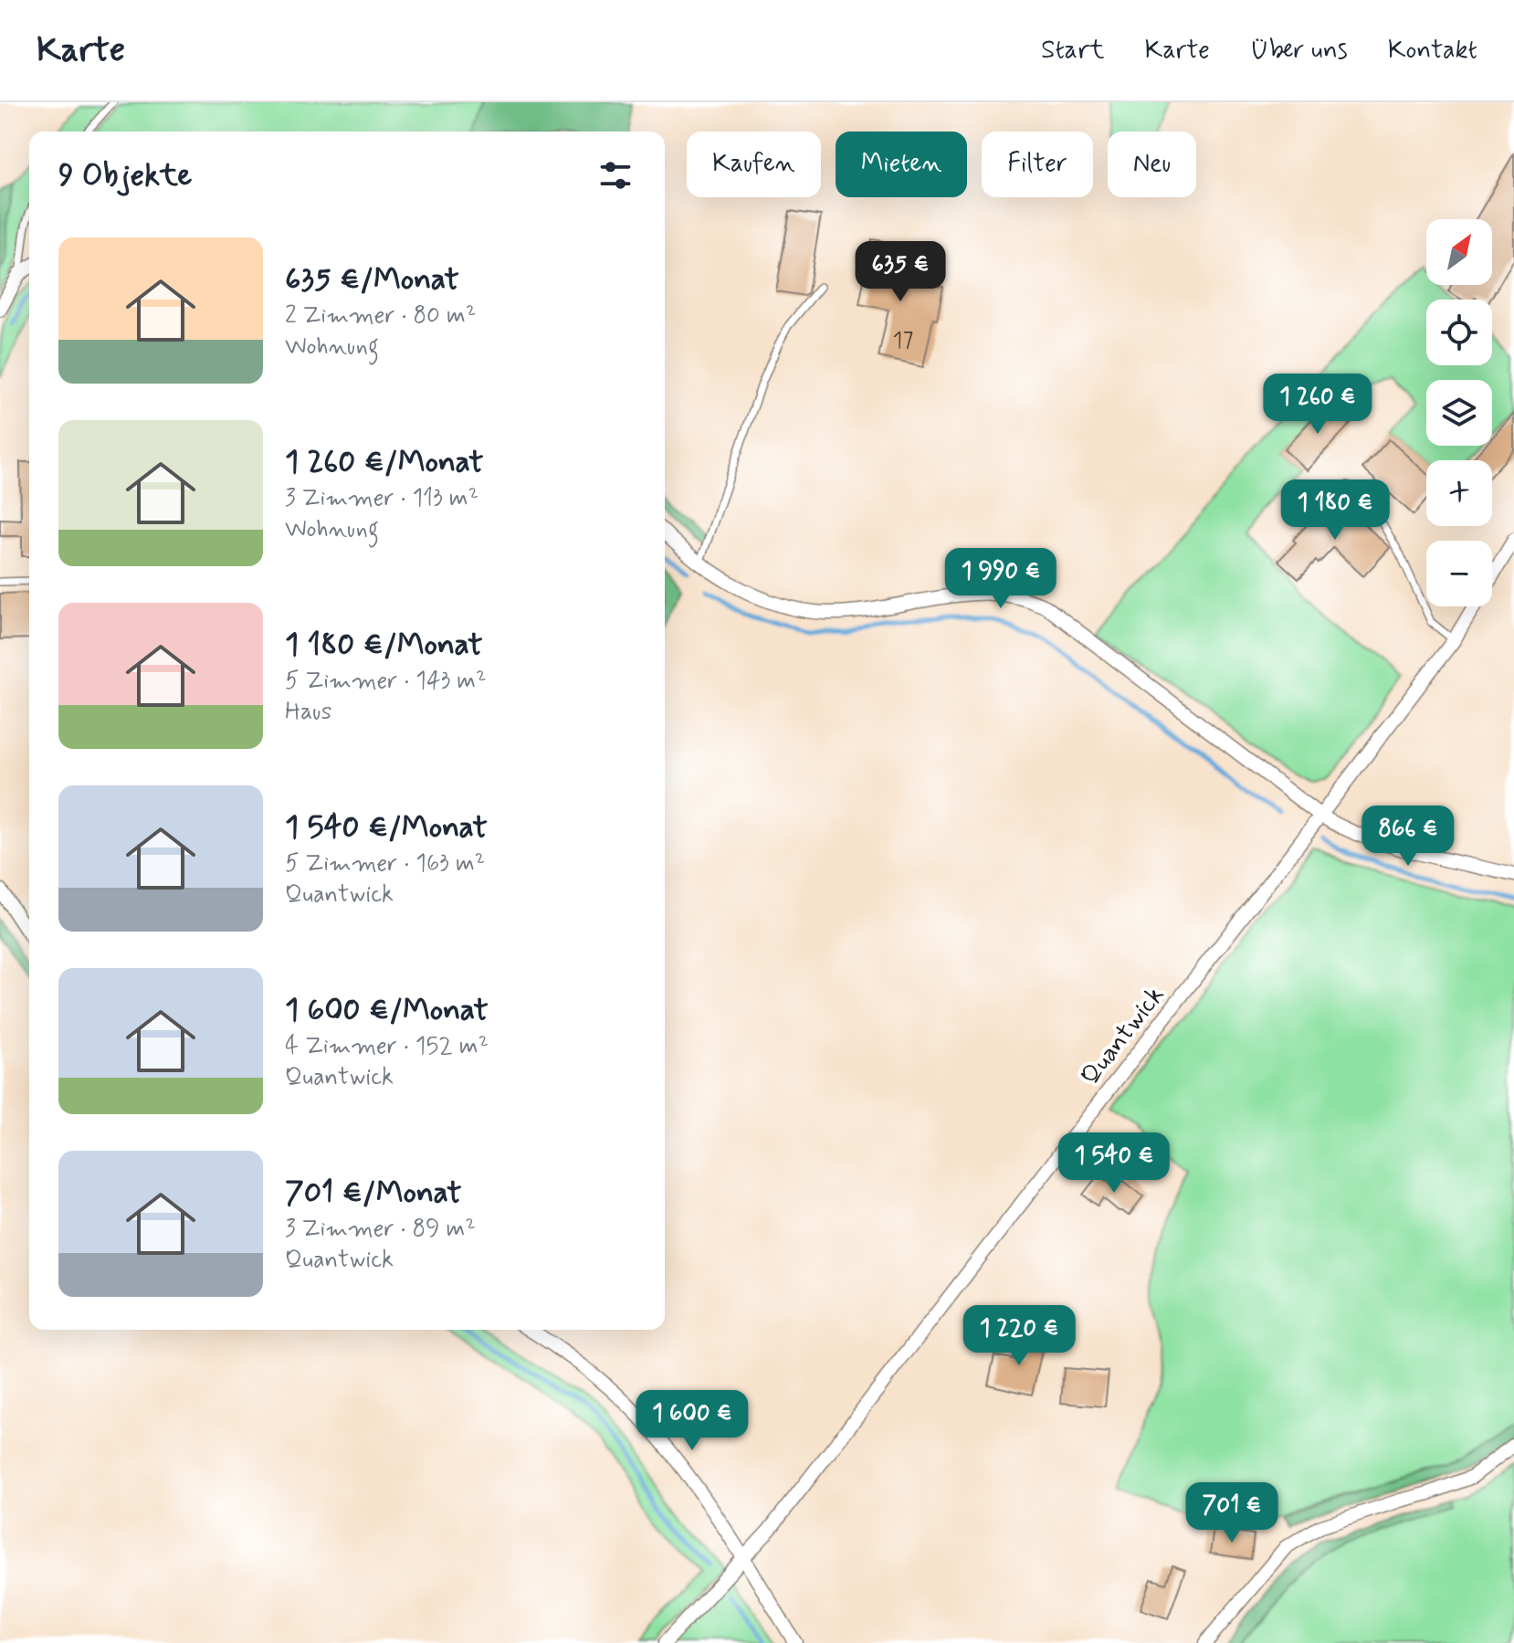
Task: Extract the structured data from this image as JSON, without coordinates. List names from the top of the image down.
{
  "streets": {
    "street": ["Quantwick"]
  },
  "house_numbers": ["17"],
  "north": "top right",
  "page": {
    "header": "Karte",
    "nav": [
      "Start",
      "Karte",
      "Über uns",
      "Kontakt"
    ],
    "chip": [
      "Kaufen",
      "Mieten",
      "Filter",
      "Neu"
    ],
    "heading": "9 Objekte",
    "map_buttons": ["+", "−"],
    "list": [
      {
        "name": "635 €/Monat",
        "note": "2 Zimmer · 80 m² · Wohnung"
      },
      {
        "name": "1 260 €/Monat",
        "note": "3 Zimmer · 113 m² · Wohnung"
      },
      {
        "name": "1 180 €/Monat",
        "note": "5 Zimmer · 143 m² · Haus"
      },
      {
        "name": "1 540 €/Monat",
        "note": "5 Zimmer · 163 m² · Quantwick"
      },
      {
        "name": "1 600 €/Monat",
        "note": "4 Zimmer · 152 m² · Quantwick"
      },
      {
        "name": "701 €/Monat",
        "note": "3 Zimmer · 89 m² · Quantwick"
      }
    ],
    "price": [
      "635 €",
      "1 260 €",
      "1 180 €",
      "1 990 €",
      "866 €",
      "1 540 €",
      "1 220 €",
      "1 600 €",
      "701 €"
    ]
  }
}
